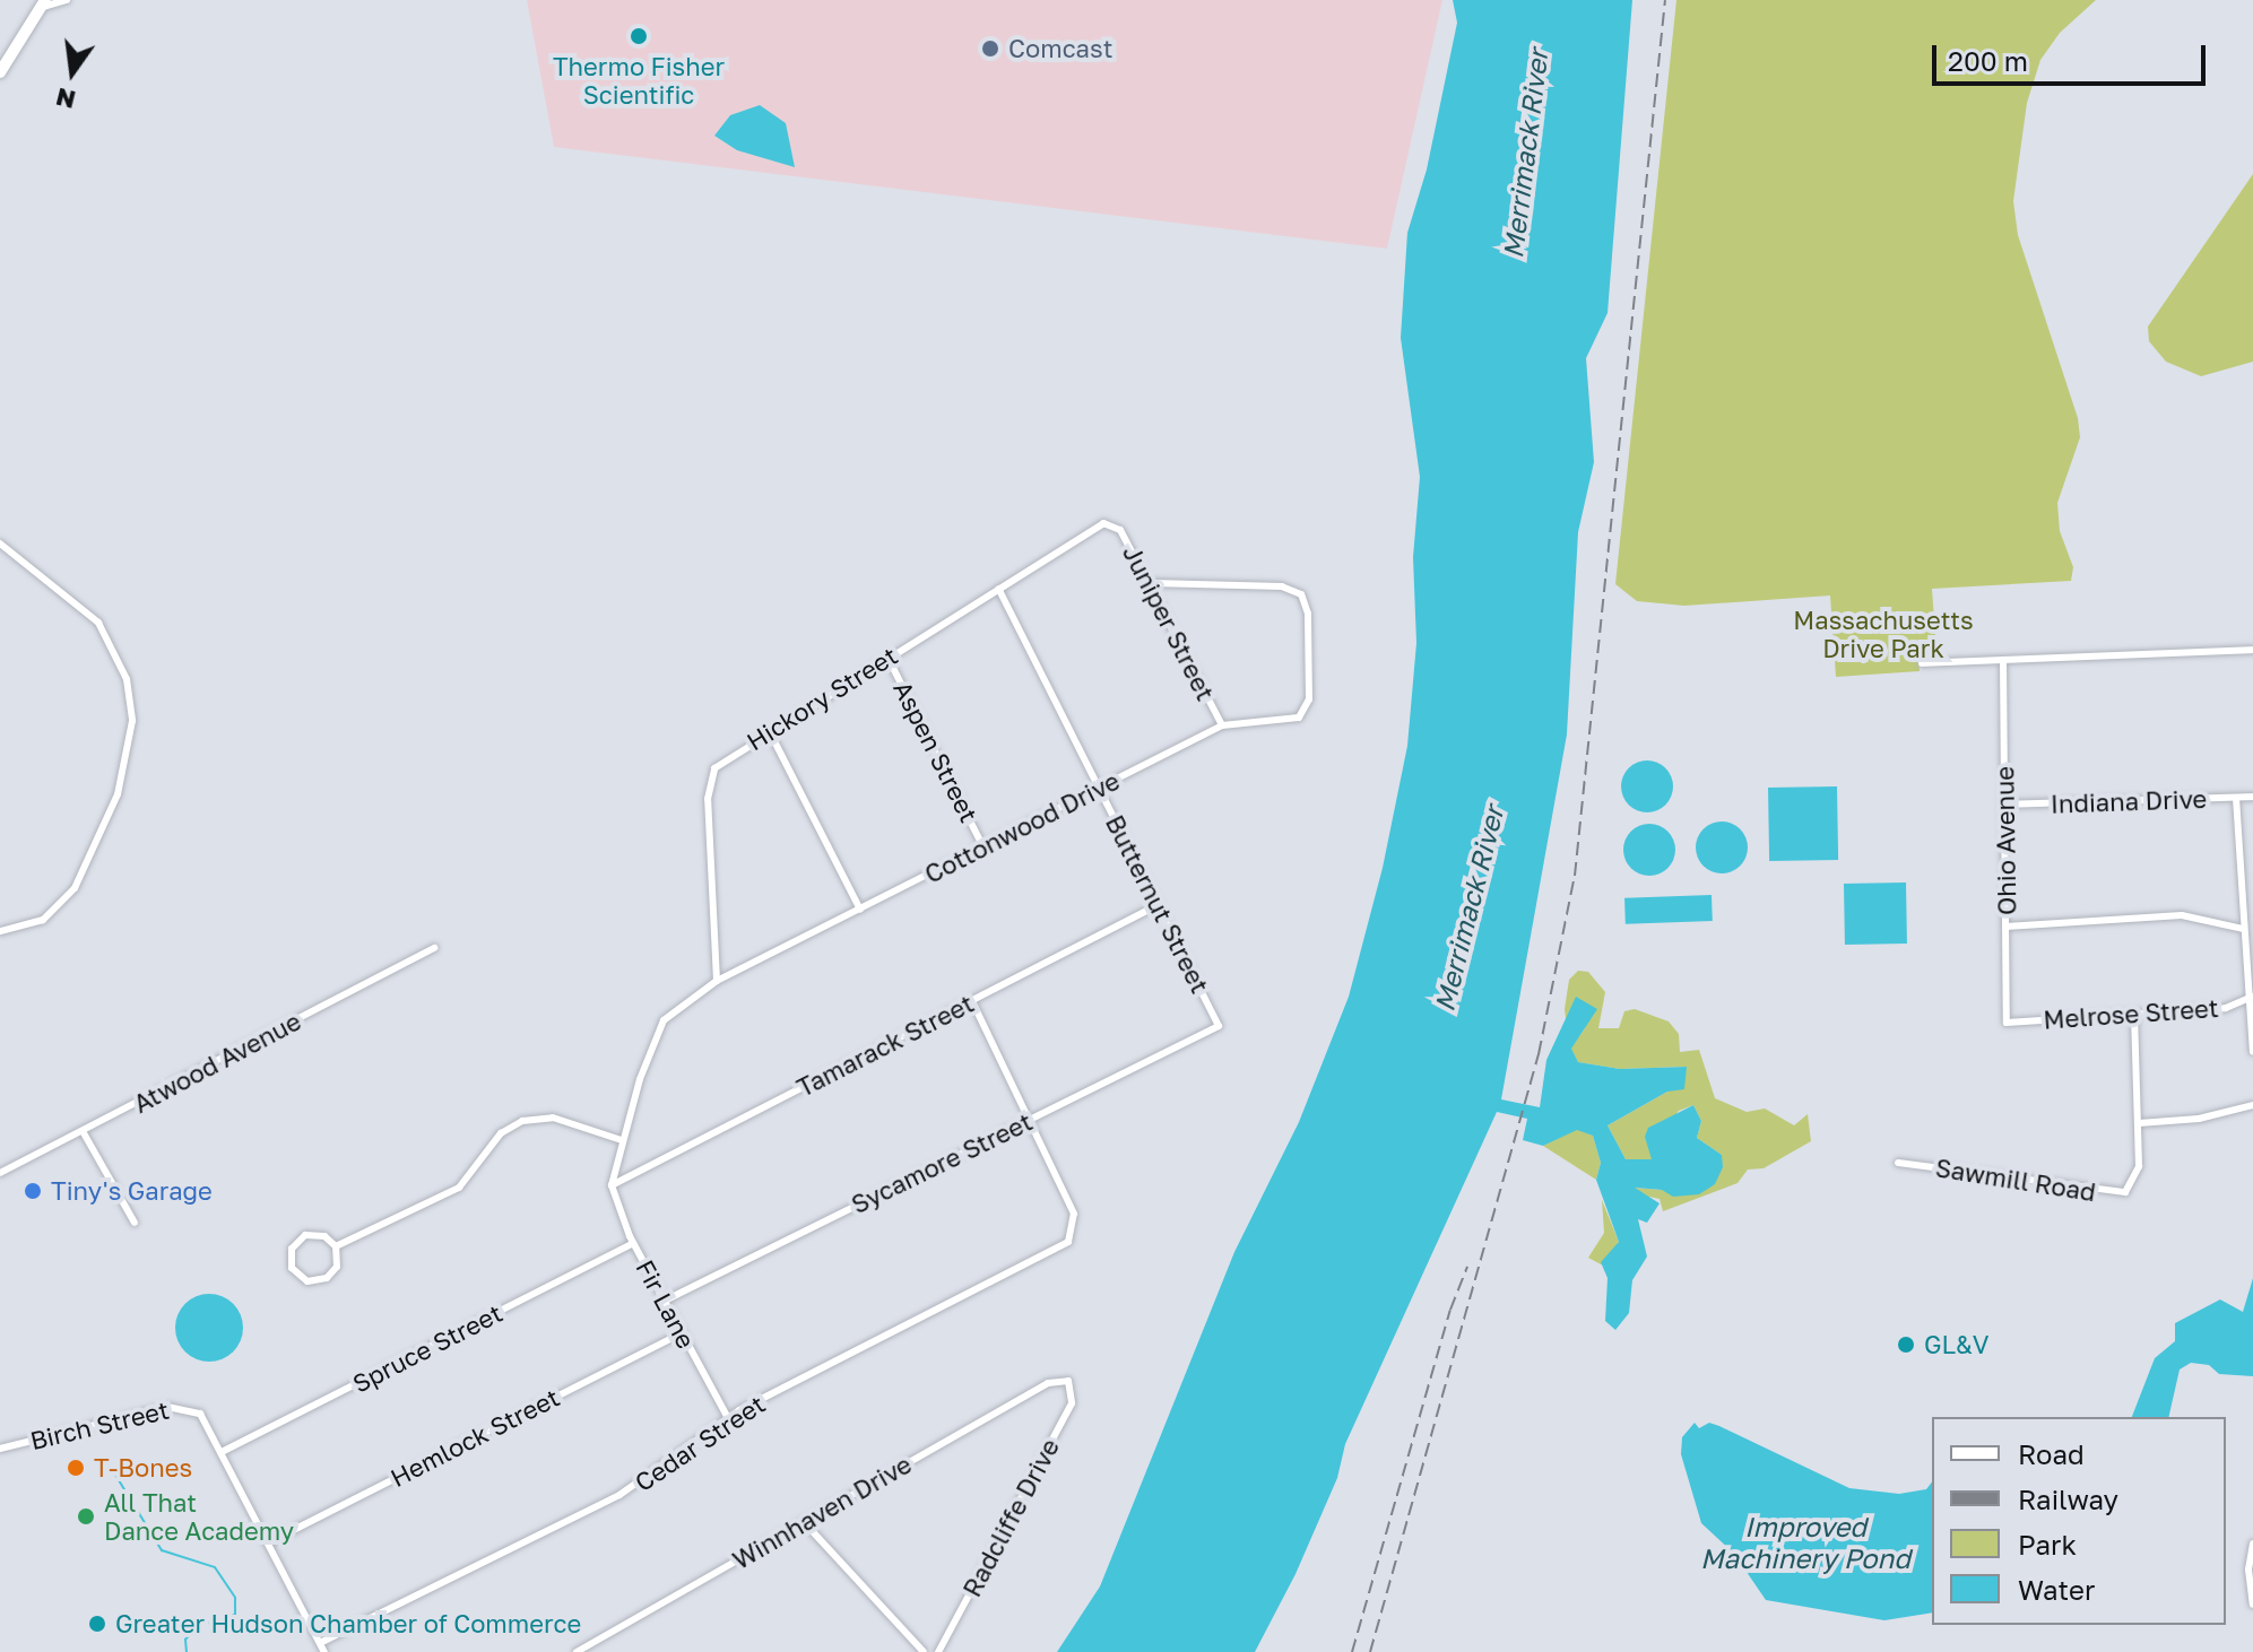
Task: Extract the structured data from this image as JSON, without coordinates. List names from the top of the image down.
{
  "streets": {
    "street": [
      "Juniper Street",
      "Hickory Street",
      "Aspen Street",
      "Indiana Drive",
      "Cottonwood Drive",
      "Ohio Avenue",
      "Butternut Street",
      "Melrose Street",
      "Tamarack Street",
      "Atwood Avenue",
      "Sycamore Street",
      "Sawmill Road",
      "Fir Lane",
      "Spruce Street",
      "Birch Street",
      "Hemlock Street",
      "Cedar Street",
      "Winnhaven Drive",
      "Radcliffe Drive"
    ]
  },
  "crossings": [
    ["Juniper Street", "Hickory Street"],
    ["Juniper Street", "Cottonwood Drive"],
    ["Hickory Street", "Aspen Street"],
    ["Hickory Street", "Cottonwood Drive"],
    ["Hickory Street", "Butternut Street"],
    ["Aspen Street", "Cottonwood Drive"],
    ["Indiana Drive", "Ohio Avenue"],
    ["Cottonwood Drive", "Butternut Street"],
    ["Cottonwood Drive", "Tamarack Street"],
    ["Cottonwood Drive", "Fir Lane"],
    ["Ohio Avenue", "Melrose Street"],
    ["Butternut Street", "Tamarack Street"],
    ["Butternut Street", "Sycamore Street"],
    ["Tamarack Street", "Fir Lane"],
    ["Sycamore Street", "Fir Lane"],
    ["Sycamore Street", "Cedar Street"],
    ["Fir Lane", "Spruce Street"],
    ["Fir Lane", "Hemlock Street"],
    ["Fir Lane", "Cedar Street"],
    ["Spruce Street", "Birch Street"],
    ["Birch Street", "Hemlock Street"],
    ["Birch Street", "Cedar Street"],
    ["Winnhaven Drive", "Radcliffe Drive"]
  ],
  "water": ["Merrimack River", "Improved Machinery Pond"],
  "parks": ["Massachusetts Drive Park"],
  "places": [
    "Thermo Fisher Scientific",
    "Comcast",
    "Tiny's Garage",
    "GL&V",
    "T-Bones",
    "All That Dance Academy",
    "Greater Hudson Chamber of Commerce"
  ],
  "legend": [
    "Road",
    "Railway",
    "Park",
    "Water"
  ],
  "scale_bar": "200 m",
  "north": "bottom"
}
